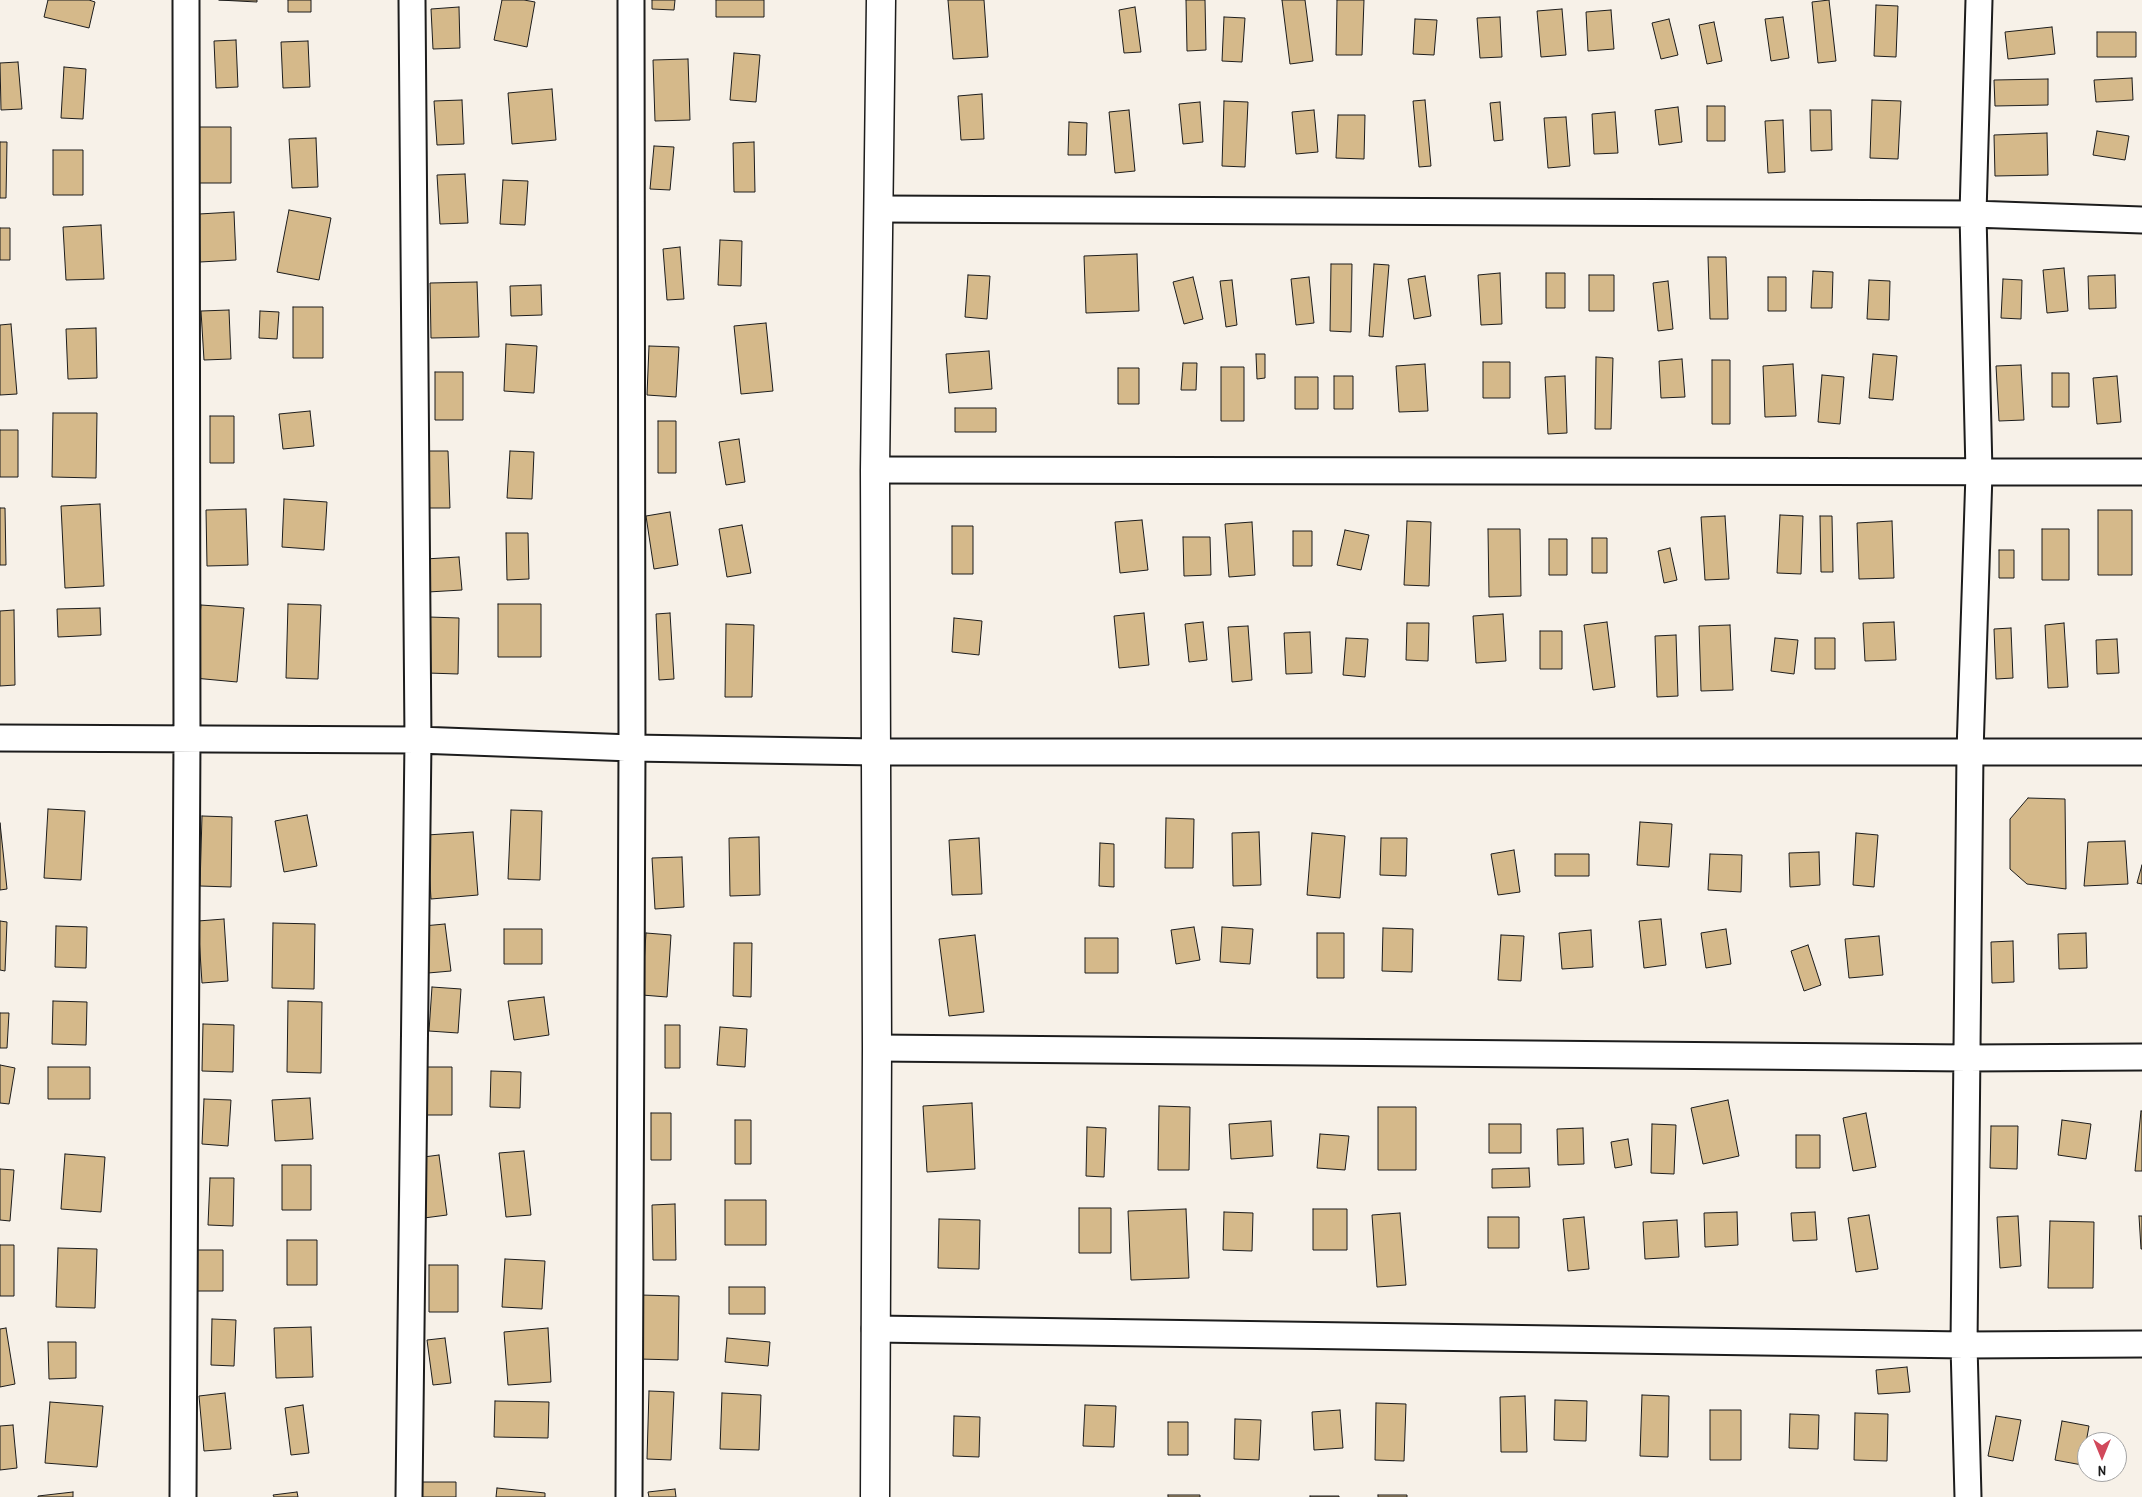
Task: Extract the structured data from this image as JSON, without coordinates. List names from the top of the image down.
{
  "north": "bottom"
}
